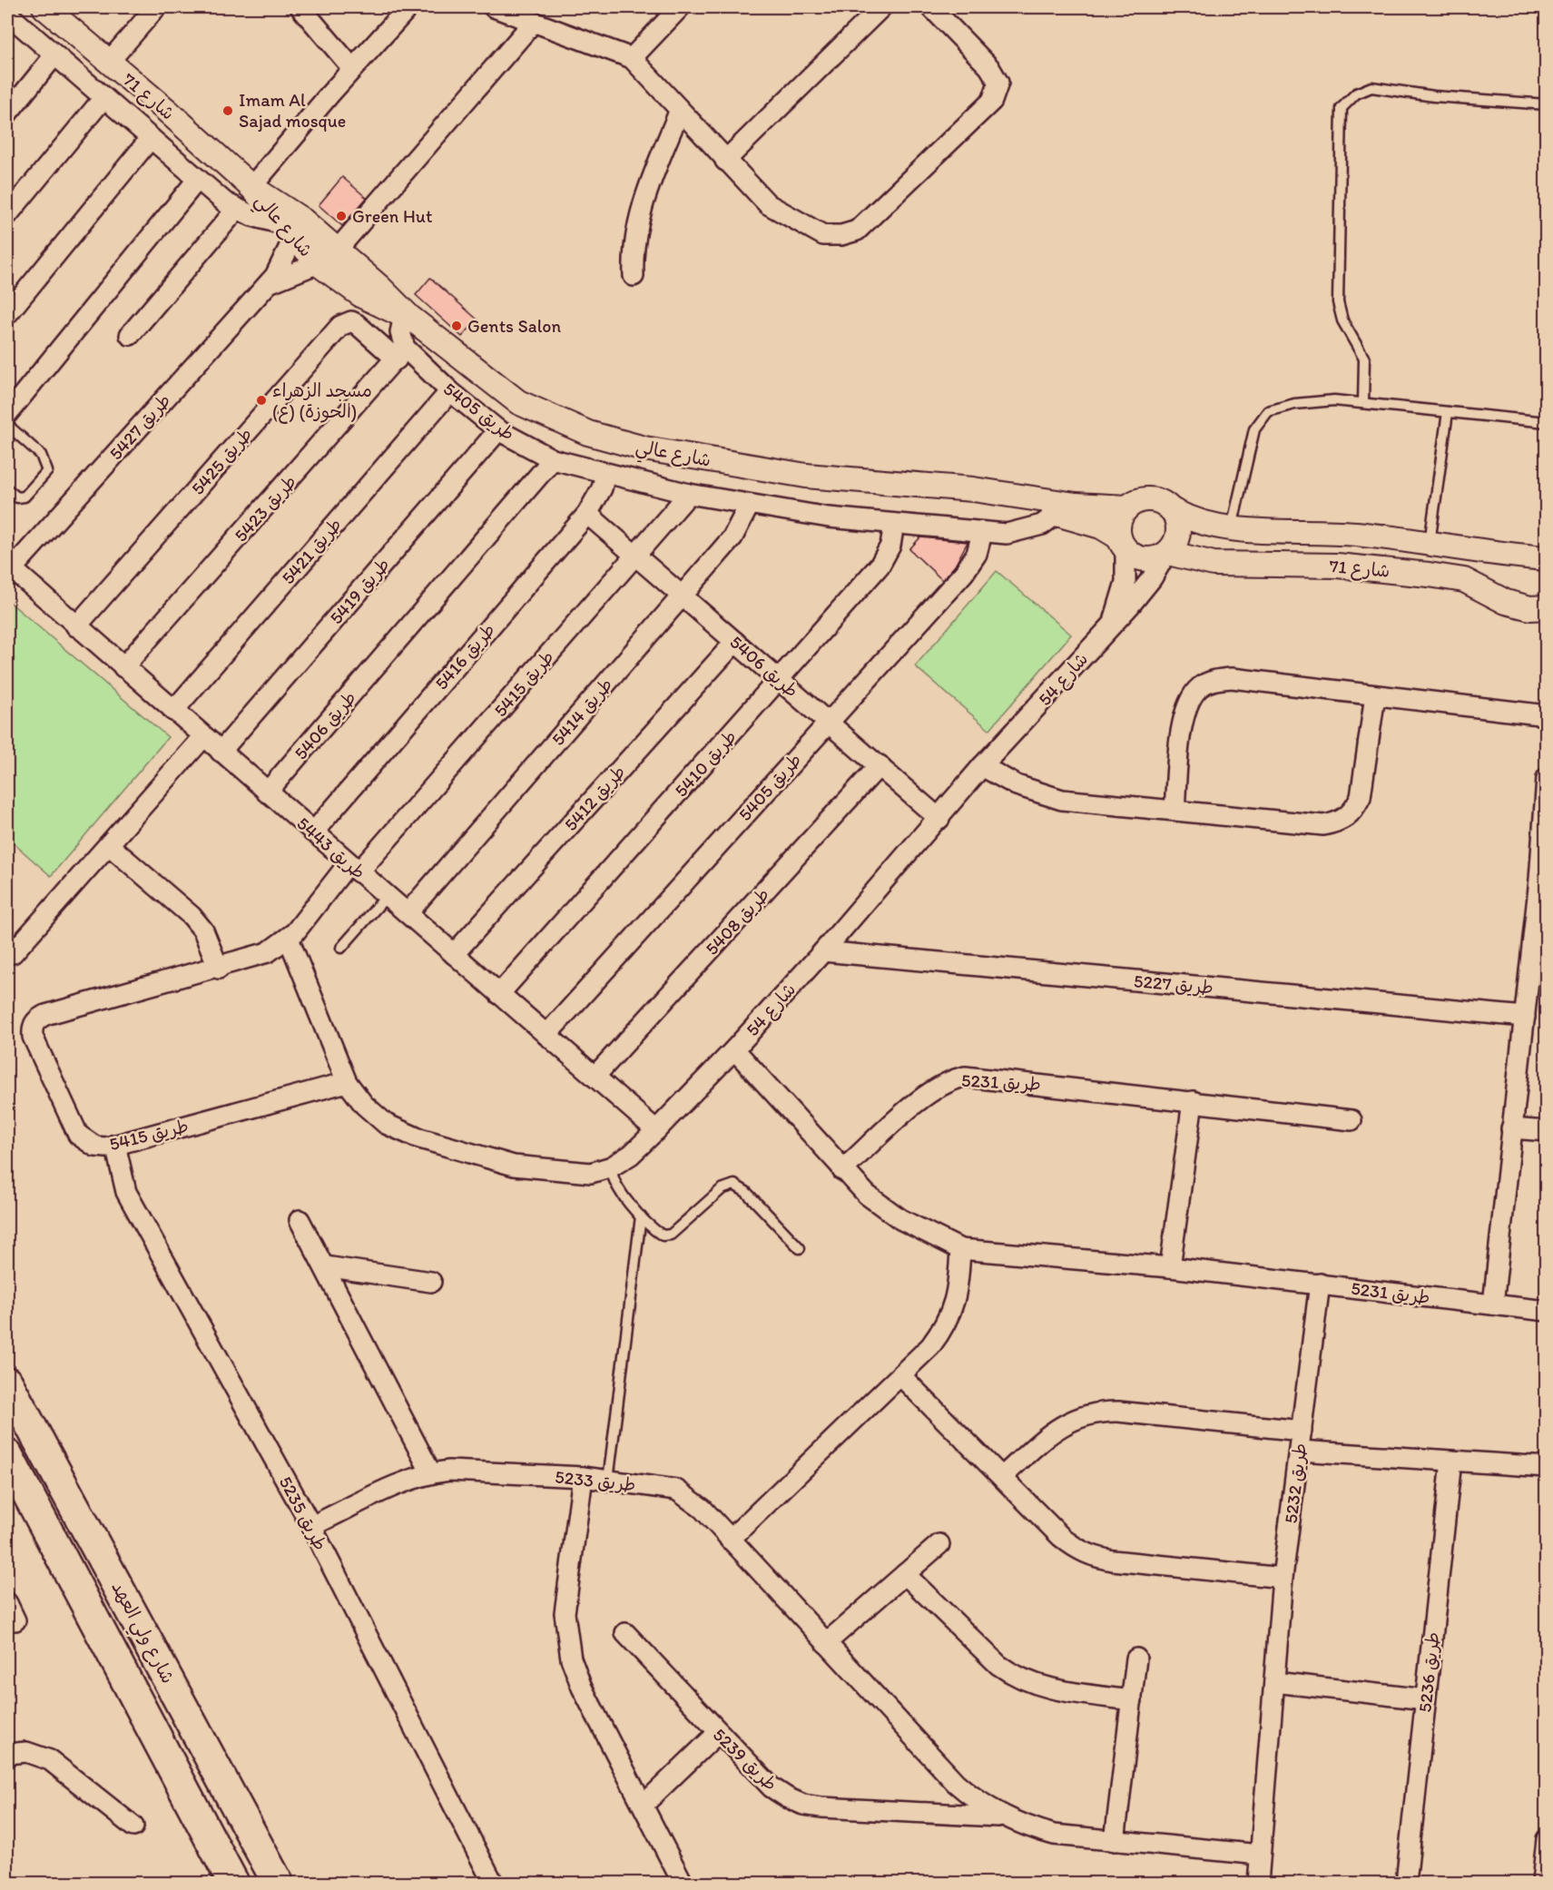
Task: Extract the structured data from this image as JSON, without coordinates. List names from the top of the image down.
{
  "streets": {
    "main road": ["شارع ولي العهد"],
    "street": [
      "شارع 71",
      "شارع عالي",
      "طريق 5405",
      "طريق 5427",
      "طريق 5425",
      "طريق 5423",
      "طريق 5421",
      "طريق 5419",
      "طريق 5416",
      "طريق 5406",
      "شارع 54",
      "طريق 5415",
      "طريق 5414",
      "طريق 5410",
      "طريق 5412",
      "طريق 5443",
      "طريق 5408",
      "طريق 5227",
      "طريق 5231",
      "طريق 5233",
      "طريق 5232",
      "طريق 5235",
      "طريق 5236",
      "طريق 5239"
    ]
  },
  "crossings": [
    ["شارع 71", "شارع عالي"],
    ["شارع 71", "شارع 54"],
    ["شارع عالي", "طريق 5405"],
    ["شارع عالي", "طريق 5427"],
    ["شارع عالي", "شارع 54"],
    ["طريق 5405", "طريق 5425"],
    ["طريق 5405", "طريق 5423"],
    ["طريق 5405", "طريق 5421"],
    ["طريق 5405", "طريق 5419"],
    ["طريق 5405", "طريق 5416"],
    ["طريق 5405", "طريق 5406"],
    ["طريق 5405", "طريق 5415"],
    ["طريق 5405", "طريق 5414"],
    ["طريق 5405", "طريق 5410"],
    ["طريق 5405", "طريق 5443"],
    ["طريق 5427", "طريق 5443"],
    ["طريق 5425", "طريق 5423"],
    ["طريق 5425", "طريق 5443"],
    ["طريق 5423", "طريق 5443"],
    ["طريق 5421", "طريق 5443"],
    ["طريق 5419", "طريق 5443"],
    ["طريق 5416", "طريق 5406"],
    ["طريق 5416", "طريق 5443"],
    ["طريق 5406", "شارع 54"],
    ["طريق 5406", "طريق 5415"],
    ["طريق 5406", "طريق 5414"],
    ["طريق 5406", "طريق 5410"],
    ["طريق 5406", "طريق 5412"],
    ["طريق 5406", "طريق 5443"],
    ["طريق 5406", "طريق 5408"],
    ["شارع 54", "طريق 5415"],
    ["شارع 54", "طريق 5443"],
    ["شارع 54", "طريق 5227"],
    ["شارع 54", "طريق 5231"],
    ["طريق 5415", "طريق 5443"],
    ["طريق 5415", "طريق 5235"],
    ["طريق 5414", "طريق 5443"],
    ["طريق 5410", "طريق 5443"],
    ["طريق 5412", "طريق 5443"],
    ["طريق 5443", "طريق 5408"],
    ["طريق 5231", "طريق 5232"],
    ["طريق 5233", "طريق 5232"],
    ["طريق 5233", "طريق 5235"],
    ["طريق 5233", "طريق 5239"]
  ],
  "places": [
    "Imam Al Sajad mosque",
    "Green Hut",
    "Gents Salon",
    "مسجد الزهراء (ع) (الحوزة)"
  ]
}
